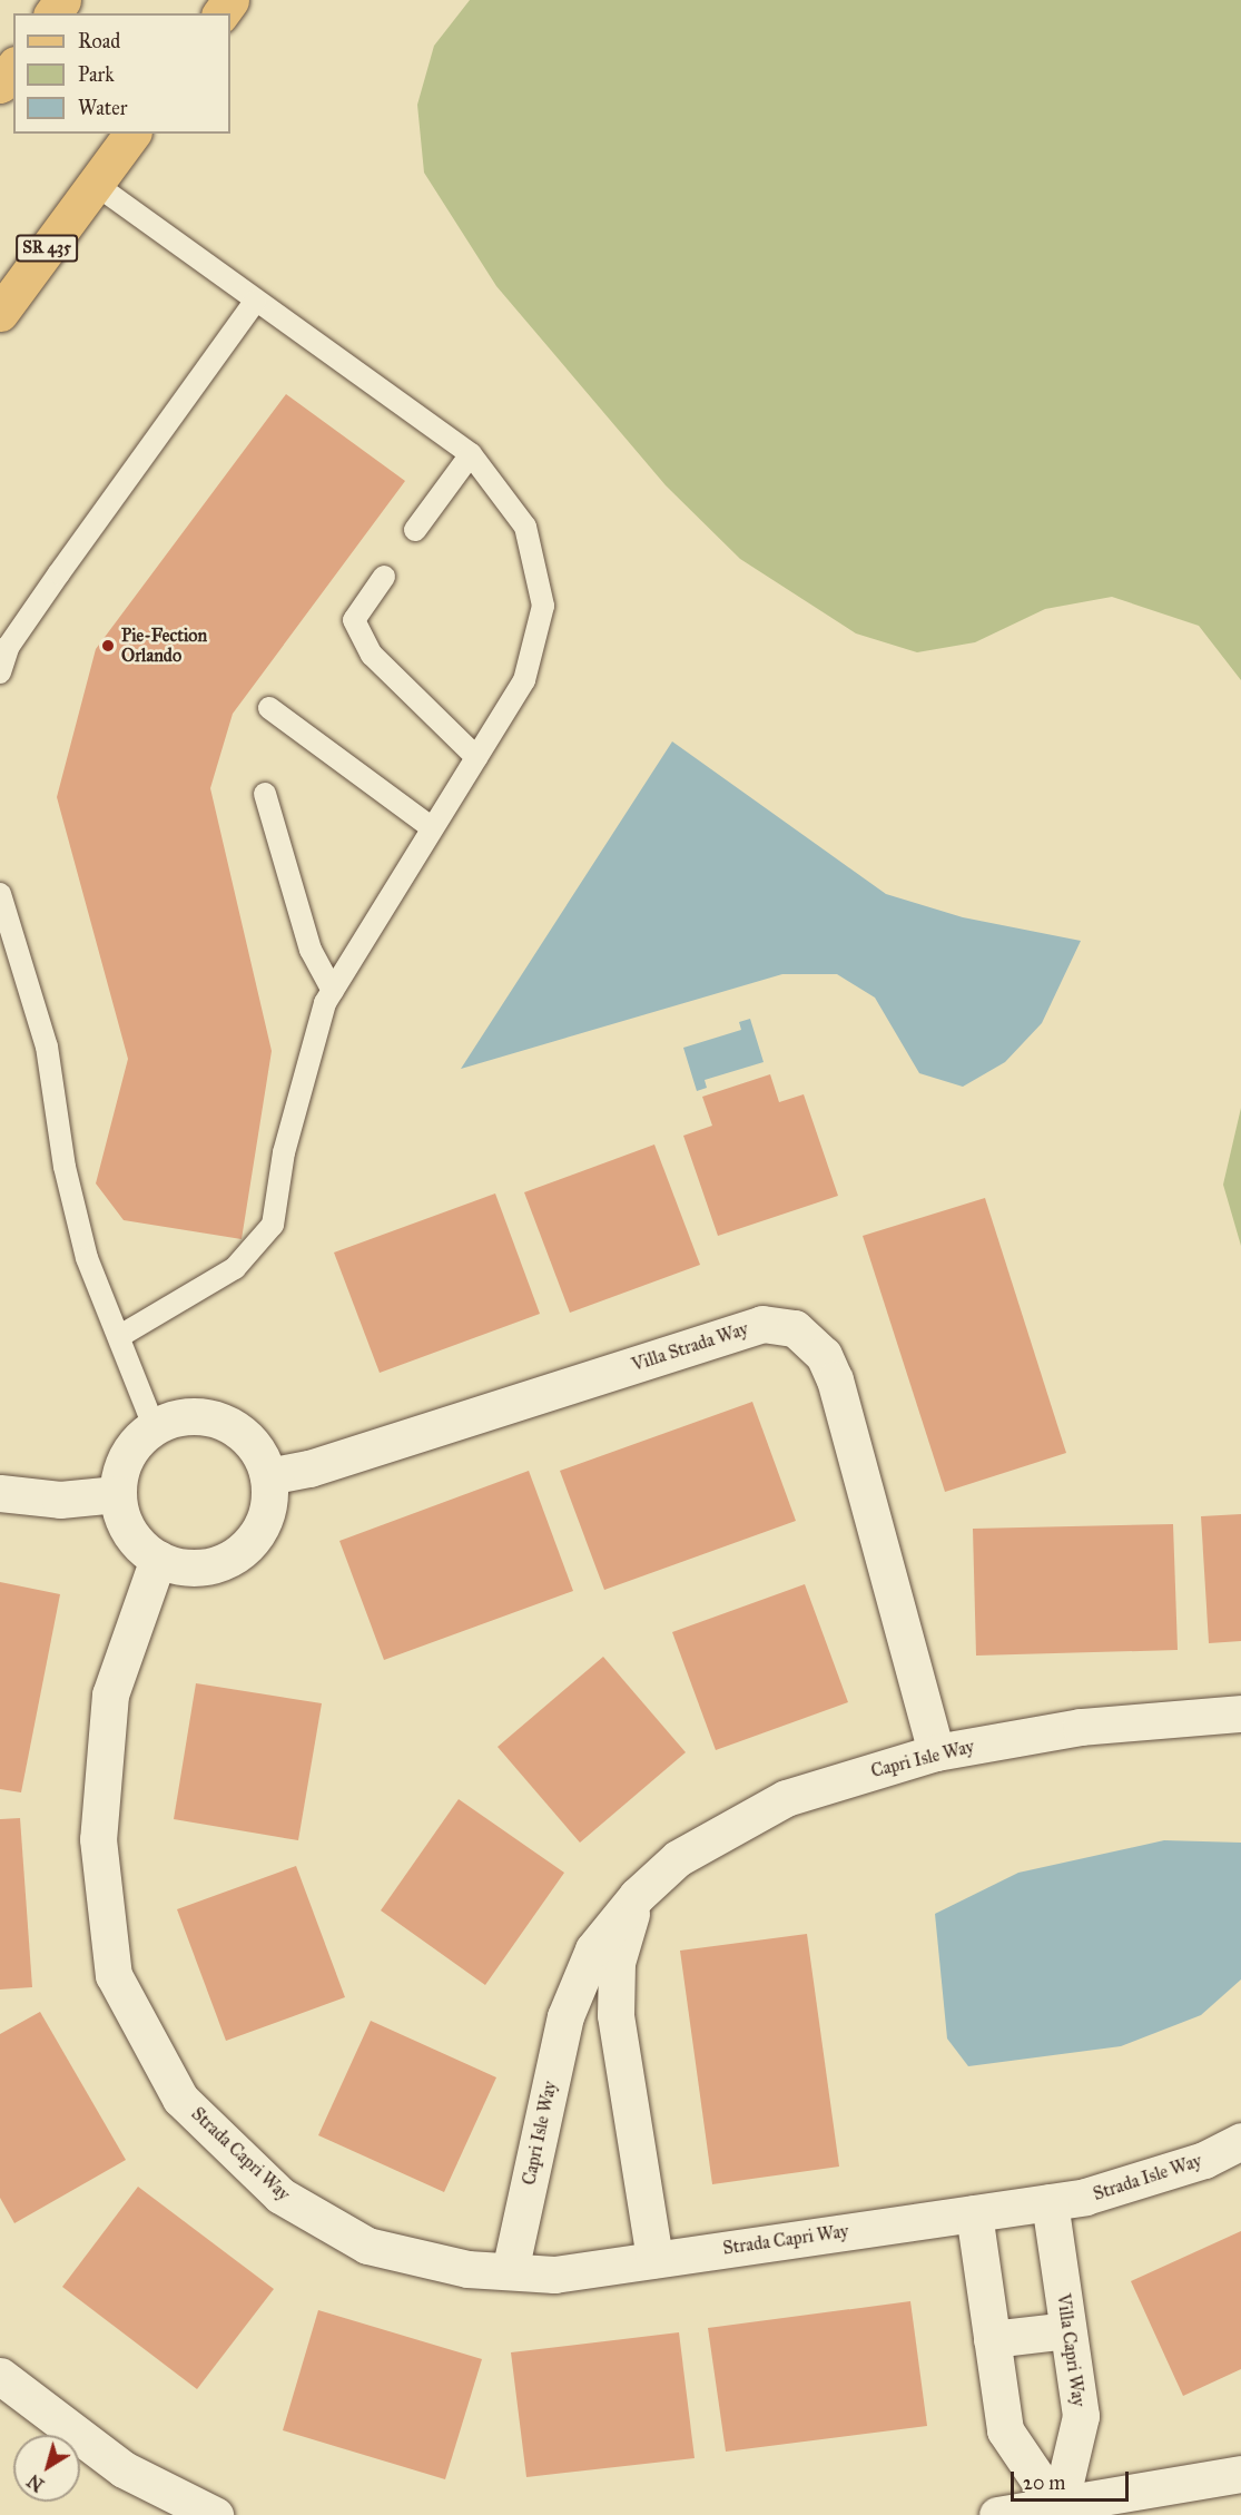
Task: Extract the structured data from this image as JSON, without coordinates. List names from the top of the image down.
{
  "streets": {
    "main road": ["SR 435"],
    "street": [
      "Villa Strada Way",
      "Capri Isle Way",
      "Strada Capri Way",
      "Strada Isle Way",
      "Villa Capri Way"
    ]
  },
  "crossings": [
    ["Villa Strada Way", "Capri Isle Way"],
    ["Villa Strada Way", "Strada Capri Way"],
    ["Capri Isle Way", "Strada Capri Way"],
    ["Strada Capri Way", "Strada Isle Way"],
    ["Strada Capri Way", "Villa Capri Way"],
    ["Strada Isle Way", "Villa Capri Way"]
  ],
  "places": ["Pie-Fection Orlando"],
  "legend": ["Road", "Park", "Water"],
  "scale_bar": "20 m",
  "north": "bottom left"
}
